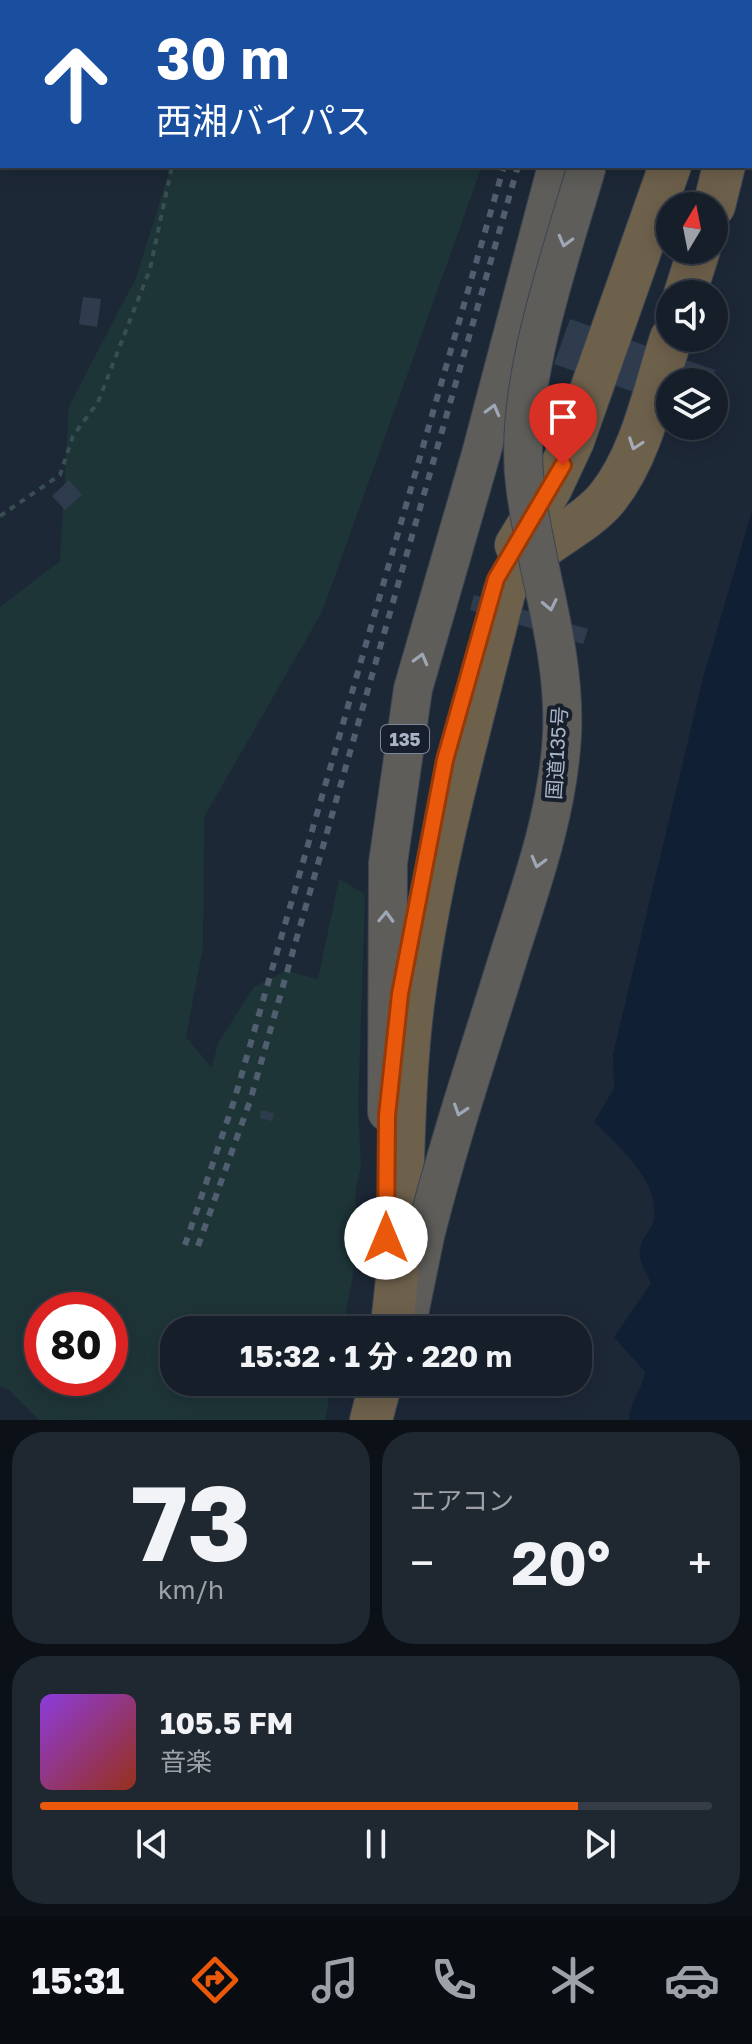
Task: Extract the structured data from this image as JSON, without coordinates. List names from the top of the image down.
{
  "streets": {
    "highway": ["135", "国道135号"]
  },
  "north": "top",
  "page": {
    "turn": ["30 m", "西湘バイパス"],
    "limit": "80",
    "trip": "15:32 · 1 分 · 220 m",
    "tile": [
      ["73", "km/h"],
      "エアコン"
    ],
    "heat": ["−", "20°", "+"],
    "song": ["105.5 FM", "音楽"],
    "tabs": "15:31"
  }
}
